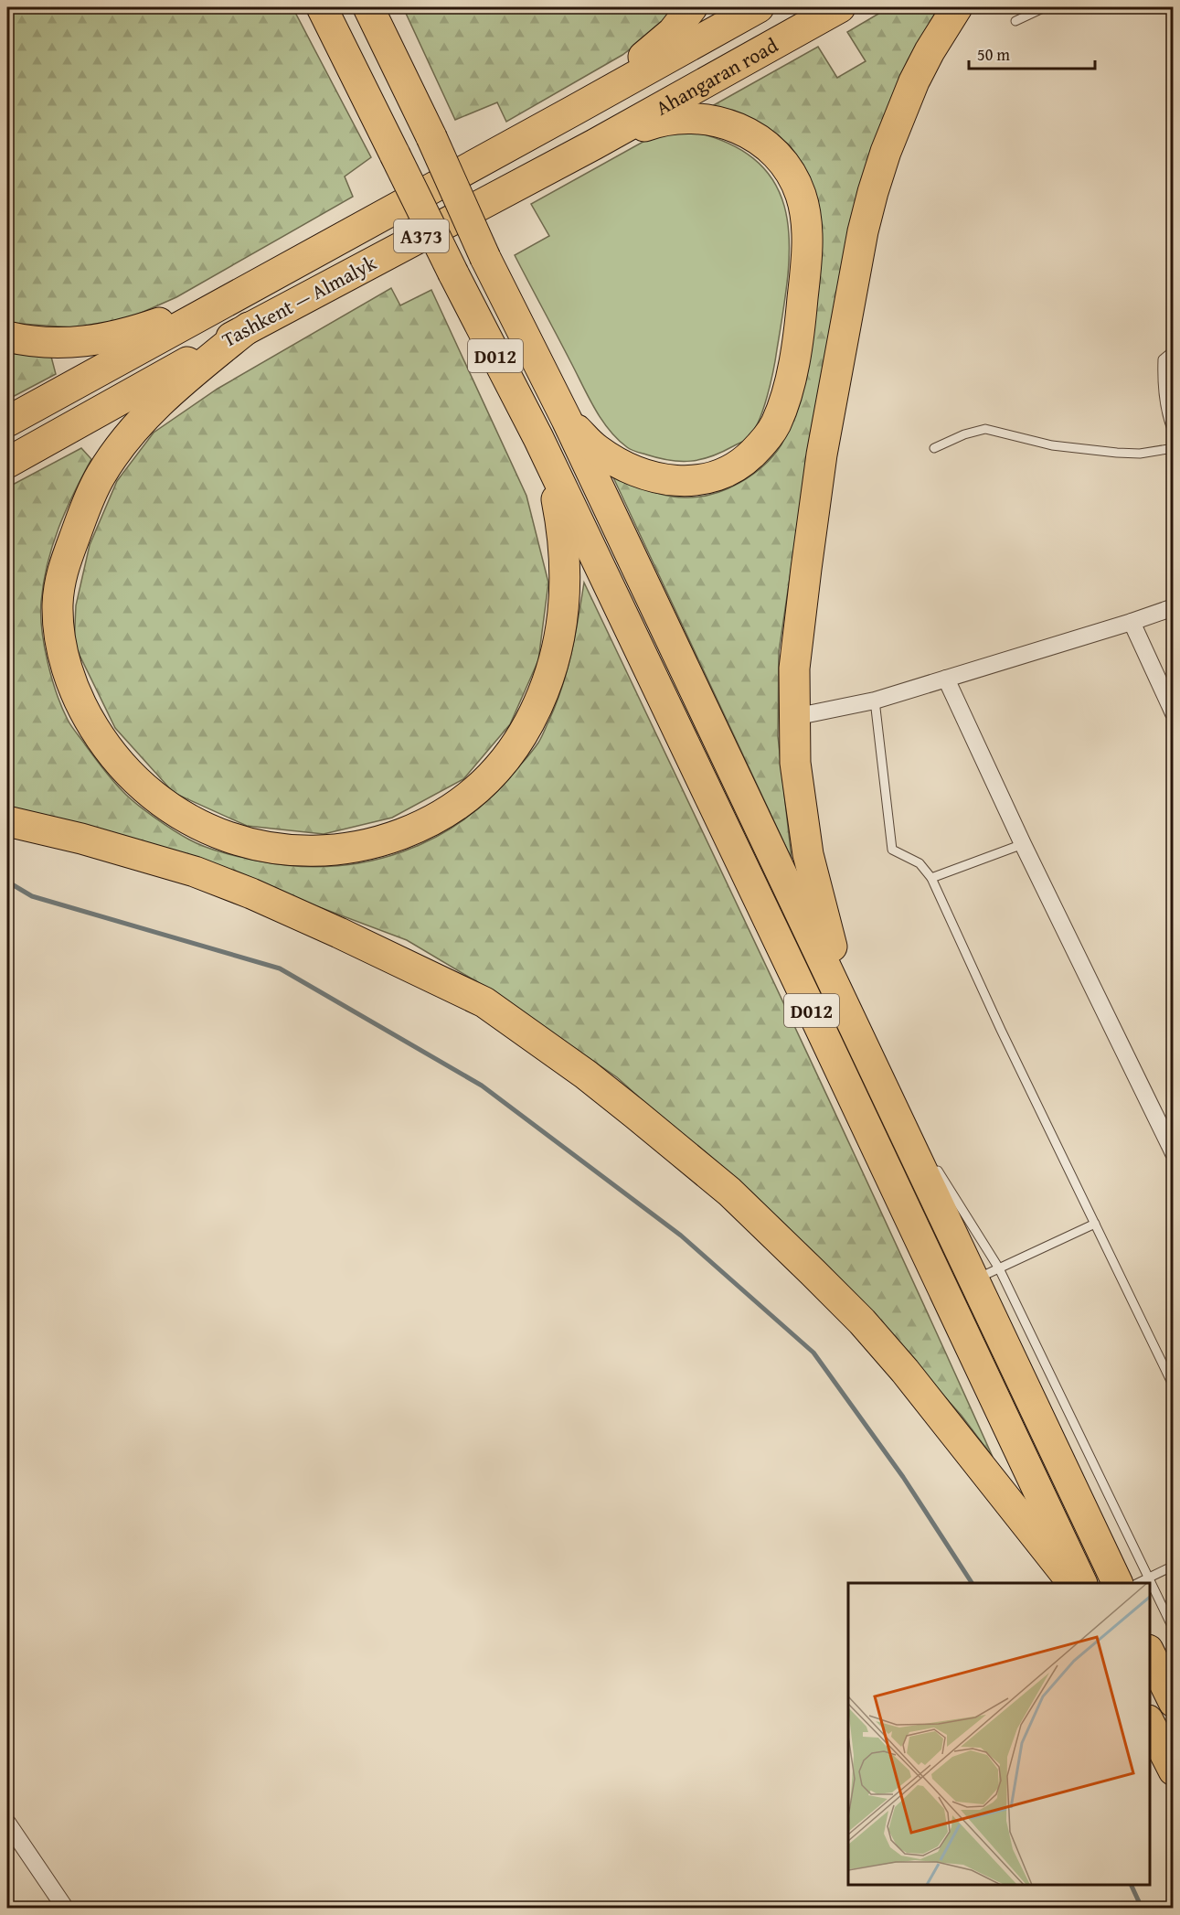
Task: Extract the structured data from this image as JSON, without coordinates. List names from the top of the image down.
{
  "streets": {
    "highway": [
      "Ahangaran road",
      "A373",
      "Tashkent — Almalyk",
      "D012"
    ]
  },
  "crossings": [
    ["Ahangaran road", "Tashkent — Almalyk"]
  ],
  "scale_bar": "50 m"
}
